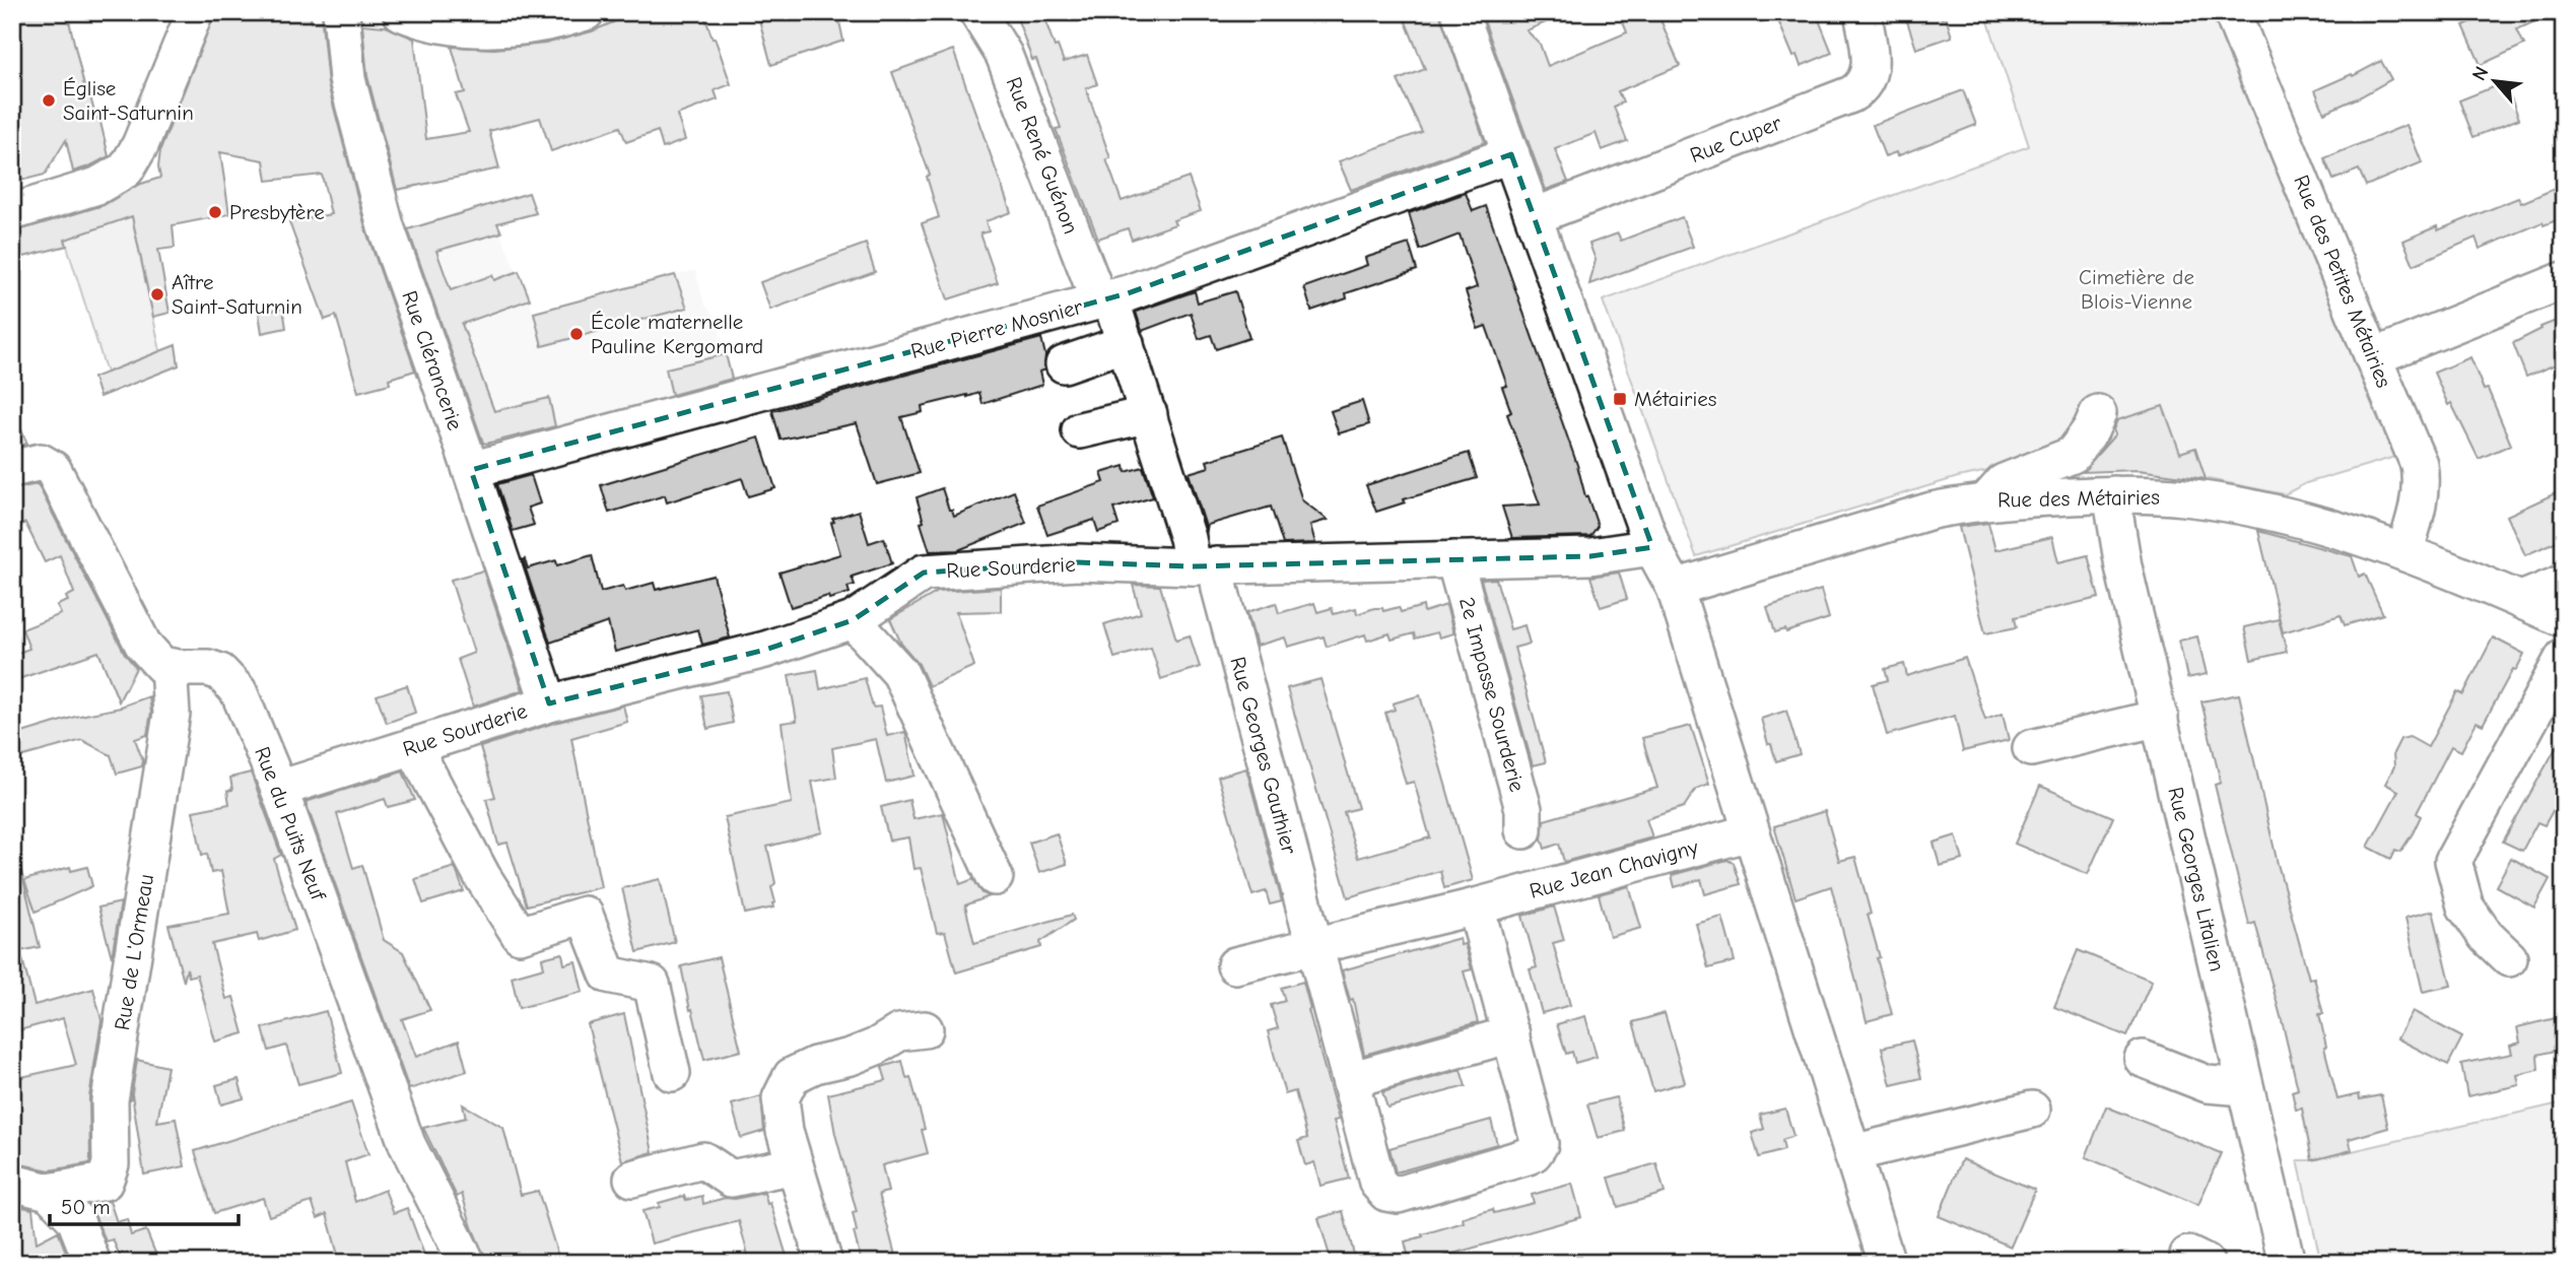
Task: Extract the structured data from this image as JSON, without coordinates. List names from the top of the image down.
{
  "streets": {
    "street": [
      "Rue Cuper",
      "Rue René Guénon",
      "Rue des Petites Métairies",
      "Rue Pierre Mosnier",
      "Rue Clérancerie",
      "Rue des Métairies",
      "Rue Sourderie",
      "2e Impasse Sourderie",
      "Rue Georges Gauthier",
      "Rue du Puits Neuf",
      "Rue Jean Chavigny",
      "Rue Georges Litalien",
      "Rue de L'Ormeau"
    ]
  },
  "crossings": [
    ["Rue René Guénon", "Rue Pierre Mosnier"],
    ["Rue René Guénon", "Rue Georges Gauthier"],
    ["Rue des Petites Métairies", "Rue des Métairies"],
    ["Rue Pierre Mosnier", "Rue Clérancerie"],
    ["Rue Clérancerie", "Rue Sourderie"],
    ["Rue des Métairies", "Rue Georges Litalien"],
    ["Rue Sourderie", "2e Impasse Sourderie"],
    ["Rue Sourderie", "Rue Georges Gauthier"],
    ["Rue Sourderie", "Rue du Puits Neuf"],
    ["Rue Georges Gauthier", "Rue Jean Chavigny"],
    ["Rue du Puits Neuf", "Rue de L'Ormeau"]
  ],
  "parks": ["Cimetière de Blois-Vienne"],
  "places": {
    "other": [
      "Église Saint-Saturnin",
      "Presbytère",
      "Aître Saint-Saturnin",
      "École maternelle Pauline Kergomard"
    ],
    "transit": ["Métairies"]
  },
  "scale_bar": "50 m",
  "north": "top left"
}
